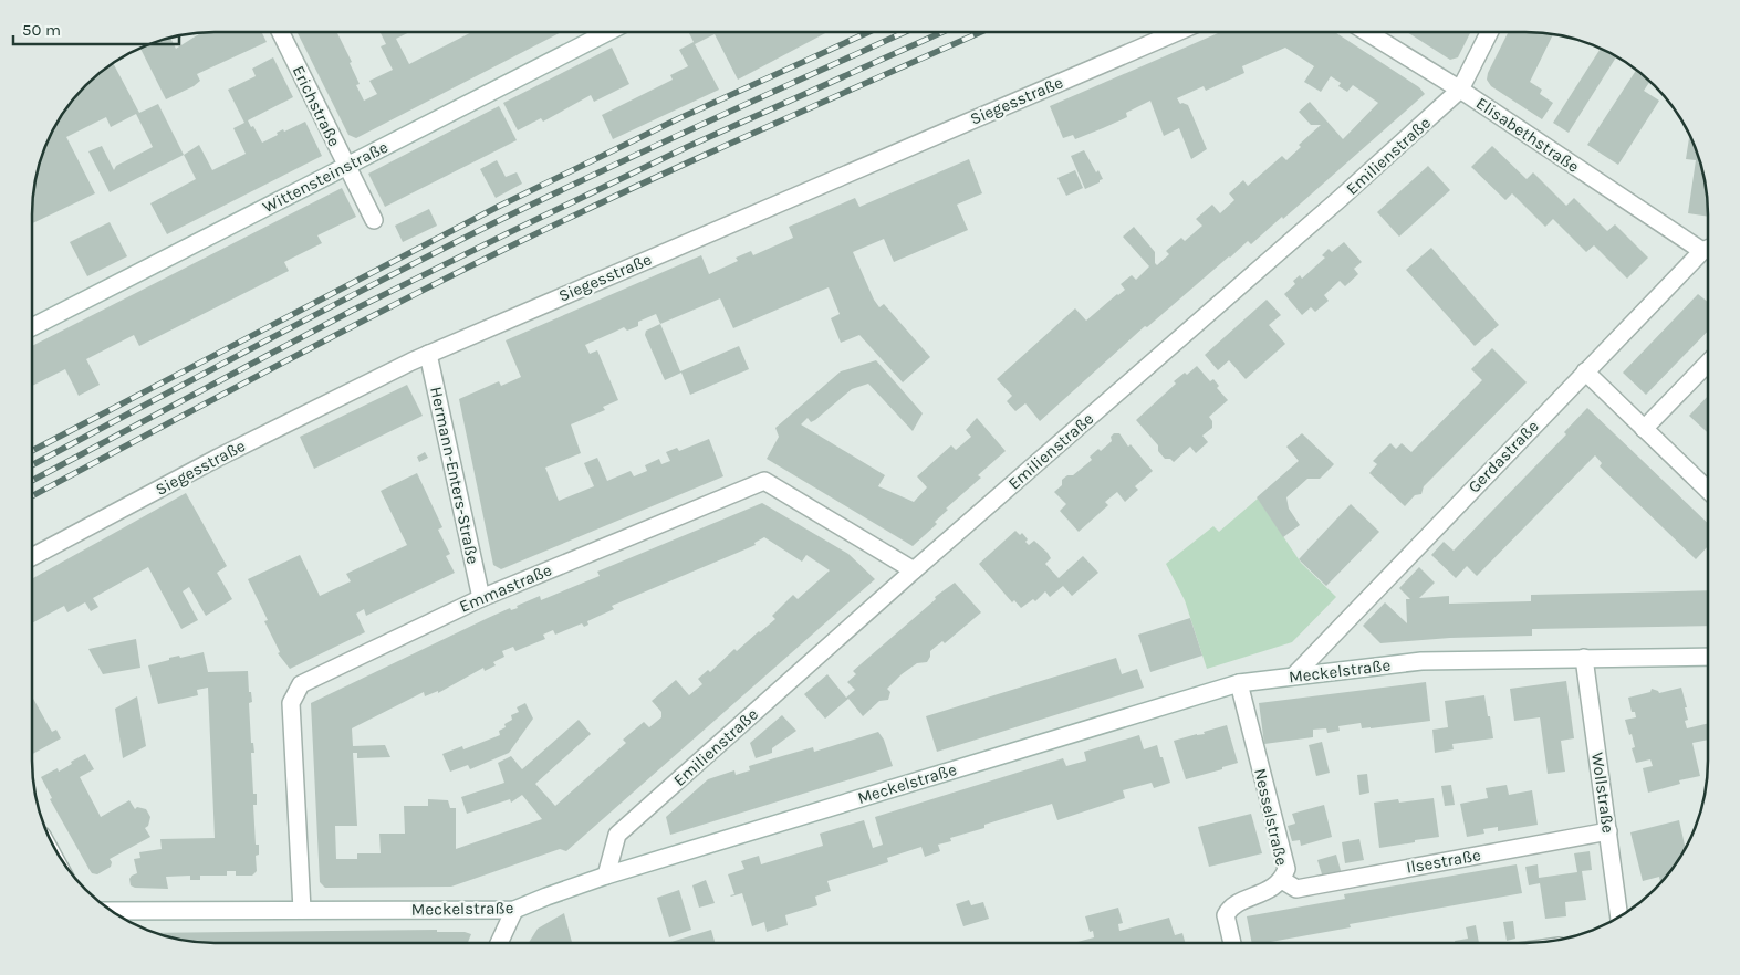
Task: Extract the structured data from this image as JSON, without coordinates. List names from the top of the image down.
{
  "streets": {
    "street": [
      "Siegesstraße",
      "Erichstraße",
      "Elisabethstraße",
      "Emilienstraße",
      "Wittensteinstraße",
      "Gerdastraße",
      "Hermann-Enters-Straße",
      "Emmastraße",
      "Meckelstraße",
      "Wollstraße",
      "Nesselstraße",
      "Ilsestraße"
    ]
  },
  "crossings": [
    ["Siegesstraße", "Hermann-Enters-Straße"],
    ["Erichstraße", "Wittensteinstraße"],
    ["Elisabethstraße", "Emilienstraße"],
    ["Emilienstraße", "Emmastraße"],
    ["Emilienstraße", "Meckelstraße"],
    ["Gerdastraße", "Meckelstraße"],
    ["Hermann-Enters-Straße", "Emmastraße"],
    ["Emmastraße", "Meckelstraße"],
    ["Meckelstraße", "Wollstraße"],
    ["Meckelstraße", "Nesselstraße"],
    ["Wollstraße", "Ilsestraße"],
    ["Nesselstraße", "Ilsestraße"]
  ],
  "scale_bar": "50 m"
}
